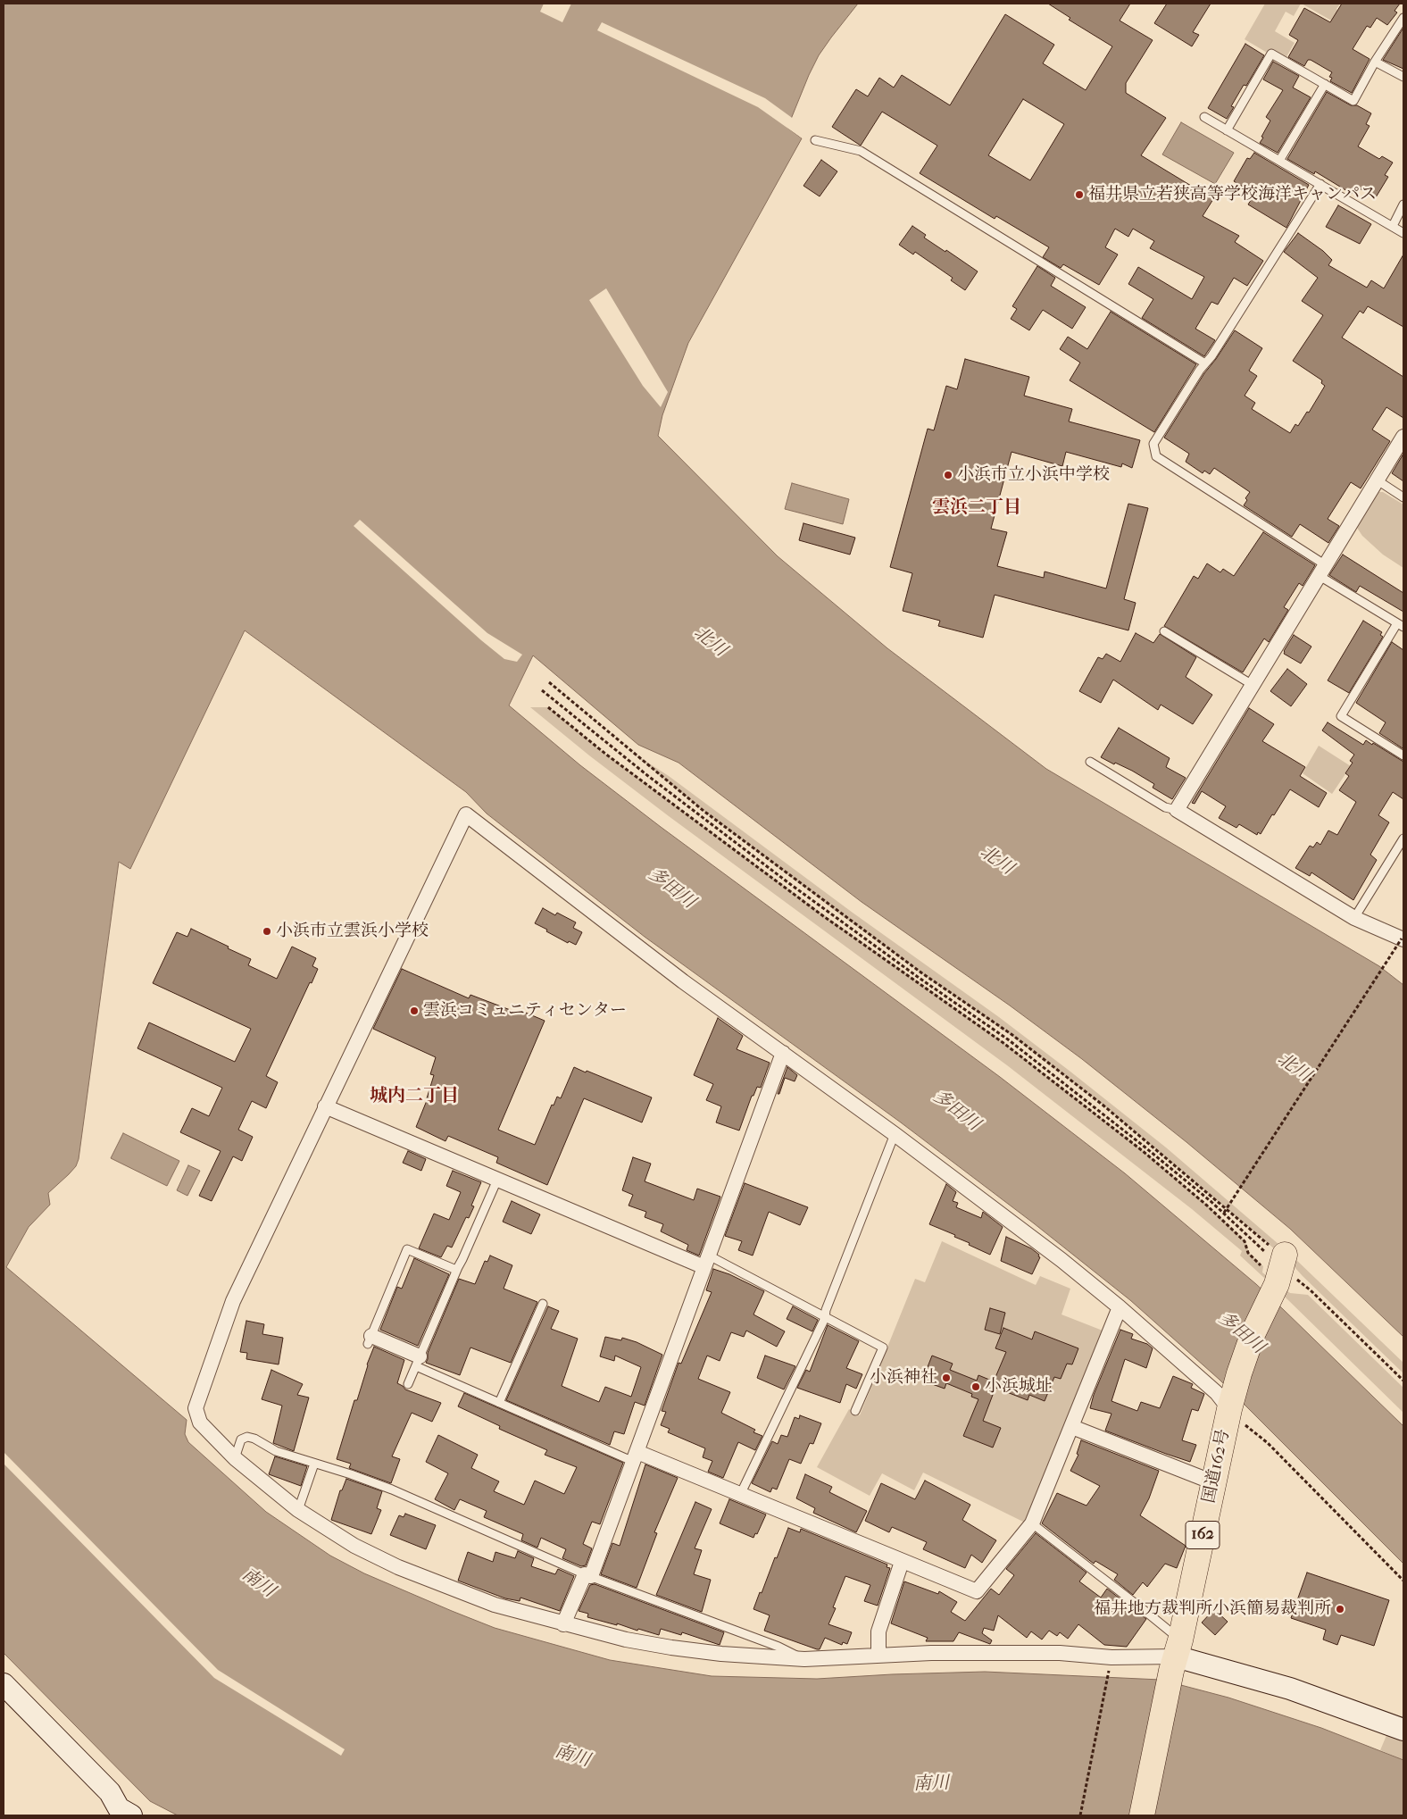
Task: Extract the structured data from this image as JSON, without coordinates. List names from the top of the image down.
{
  "streets": {
    "highway": ["国道162号", "162"]
  },
  "districts": ["雲浜二丁目", "城内二丁目"],
  "water": ["北川", "多田川", "南川"],
  "places": [
    "福井県立若狭高等学校海洋キャンパス",
    "小浜市立小浜中学校",
    "小浜市立雲浜小学校",
    "雲浜コミュニティセンター",
    "小浜神社",
    "小浜城址",
    "福井地方裁判所小浜簡易裁判所"
  ]
}
